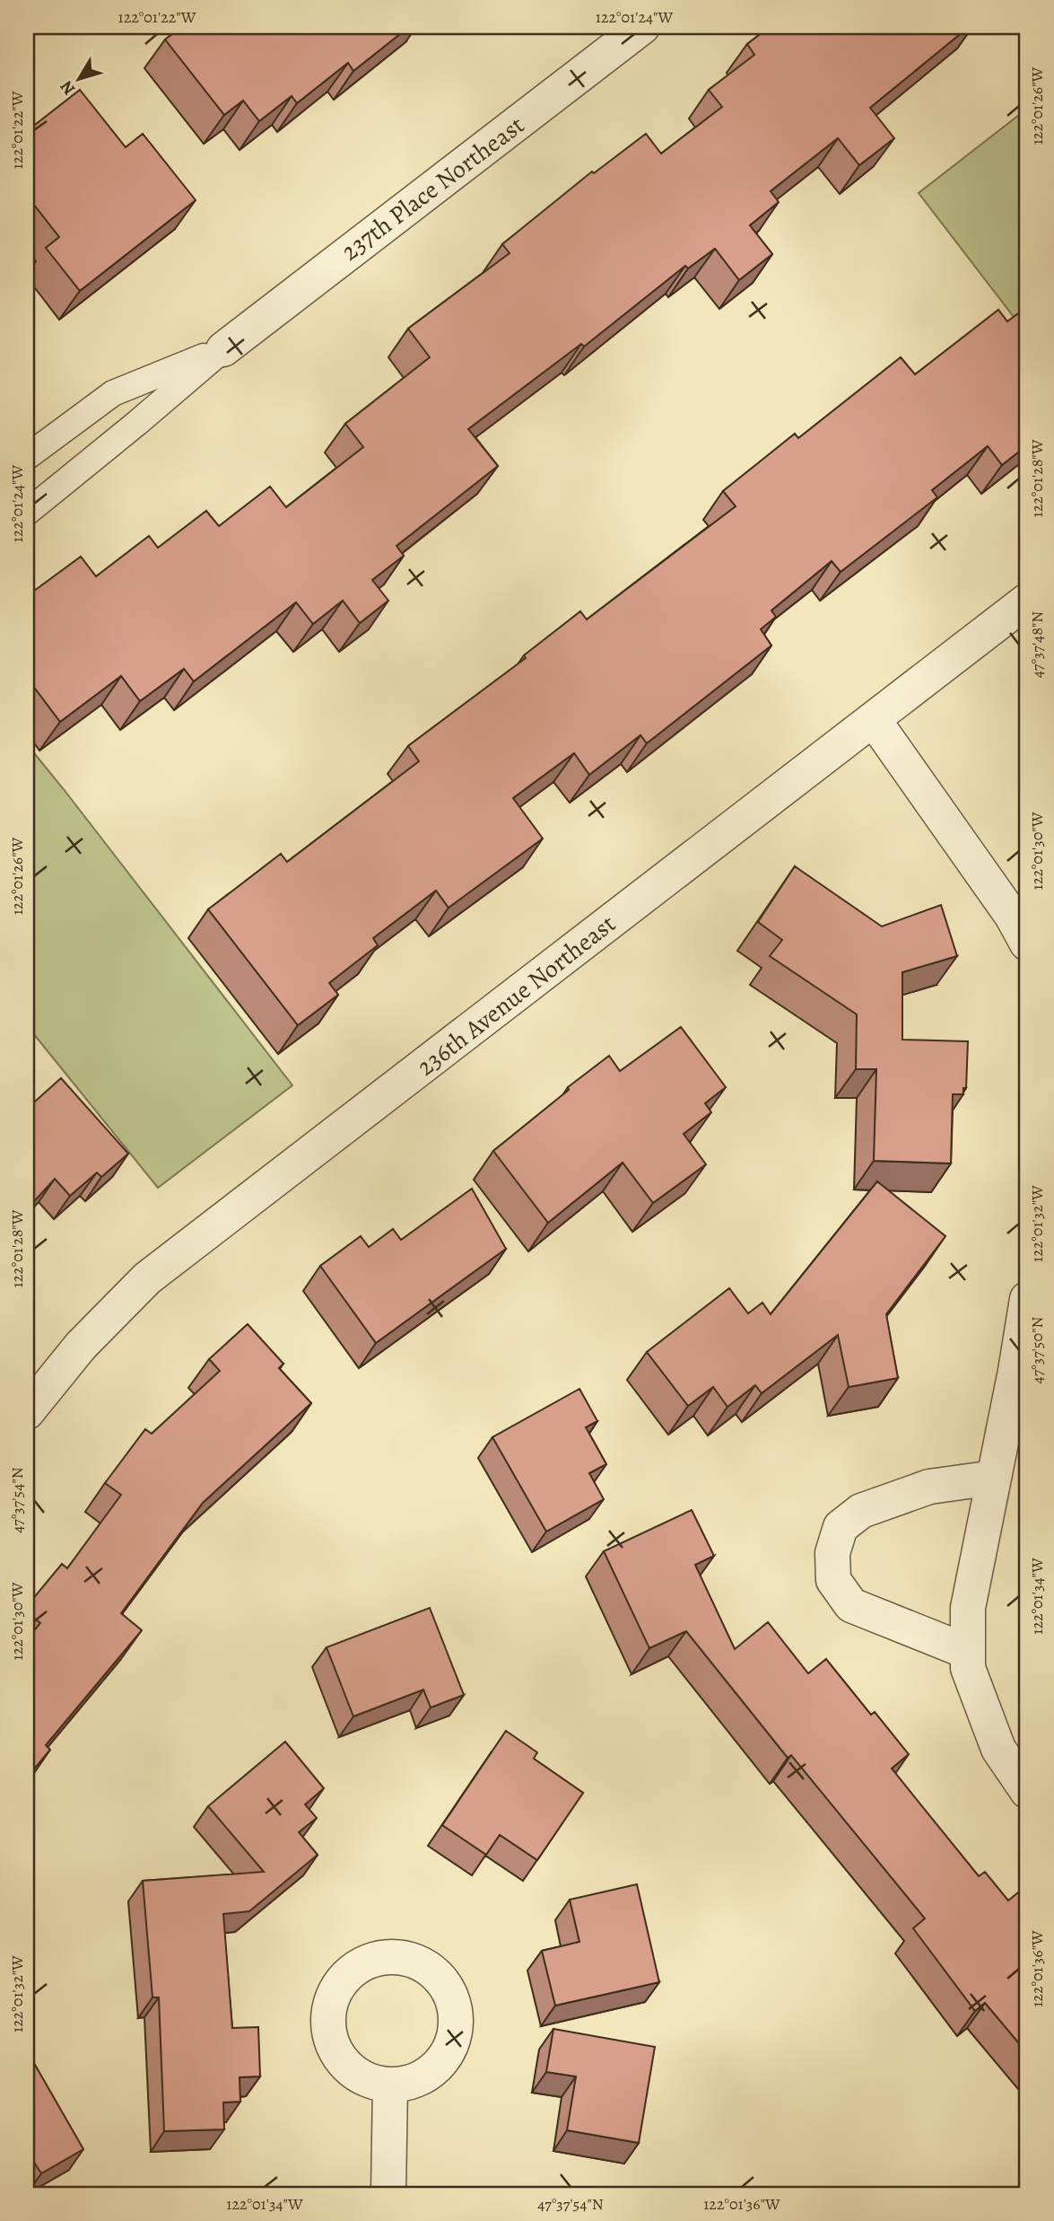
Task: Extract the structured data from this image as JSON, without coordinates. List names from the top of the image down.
{
  "streets": {
    "street": ["237th Place Northeast", "236th Avenue Northeast"]
  },
  "north": "bottom left",
  "coordinates": [
    "122°01'22\"W",
    "122°01'24\"W",
    "122°01'26\"W",
    "122°01'28\"W",
    "47°37'48\"N",
    "122°01'30\"W",
    "122°01'32\"W",
    "47°37'50\"N",
    "47°37'54\"N",
    "122°01'34\"W",
    "122°01'36\"W"
  ]
}
